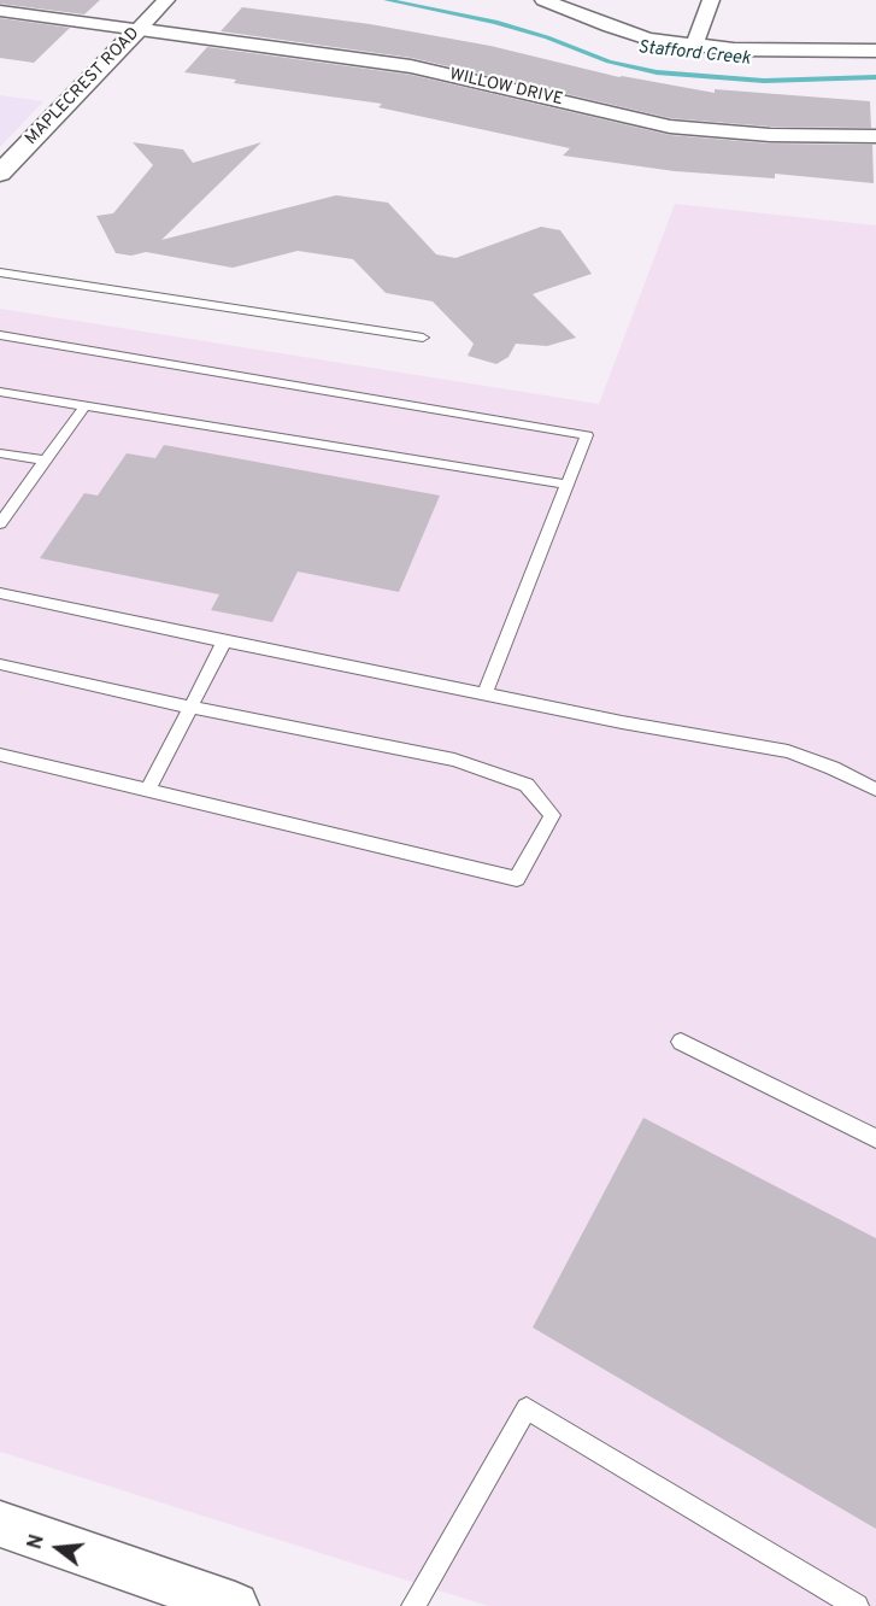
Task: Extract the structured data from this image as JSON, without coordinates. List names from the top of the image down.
{
  "streets": {
    "street": ["MAPLECREST ROAD", "WILLOW DRIVE"]
  },
  "crossings": [
    ["MAPLECREST ROAD", "WILLOW DRIVE"]
  ],
  "water": ["Stafford Creek"],
  "north": "left"
}
